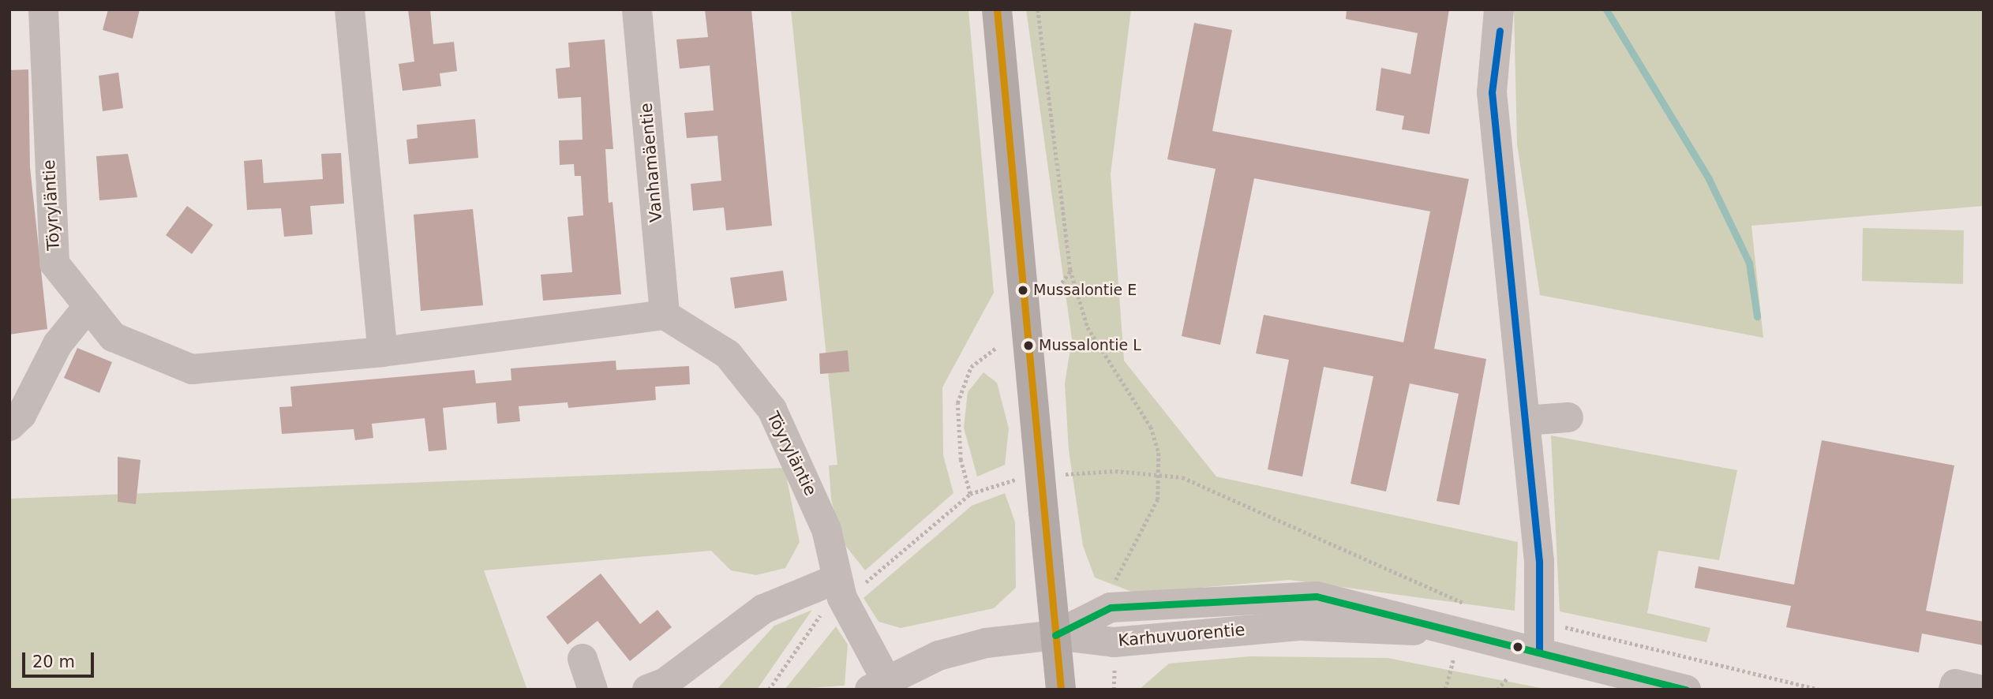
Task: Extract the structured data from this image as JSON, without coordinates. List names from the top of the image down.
{
  "streets": {
    "street": ["Vanhamäentie", "Töyryläntie", "Karhuvuorentie"]
  },
  "crossings": [
    ["Vanhamäentie", "Töyryläntie"]
  ],
  "places": ["Mussalontie E", "Mussalontie L"],
  "scale_bar": "20 m"
}
